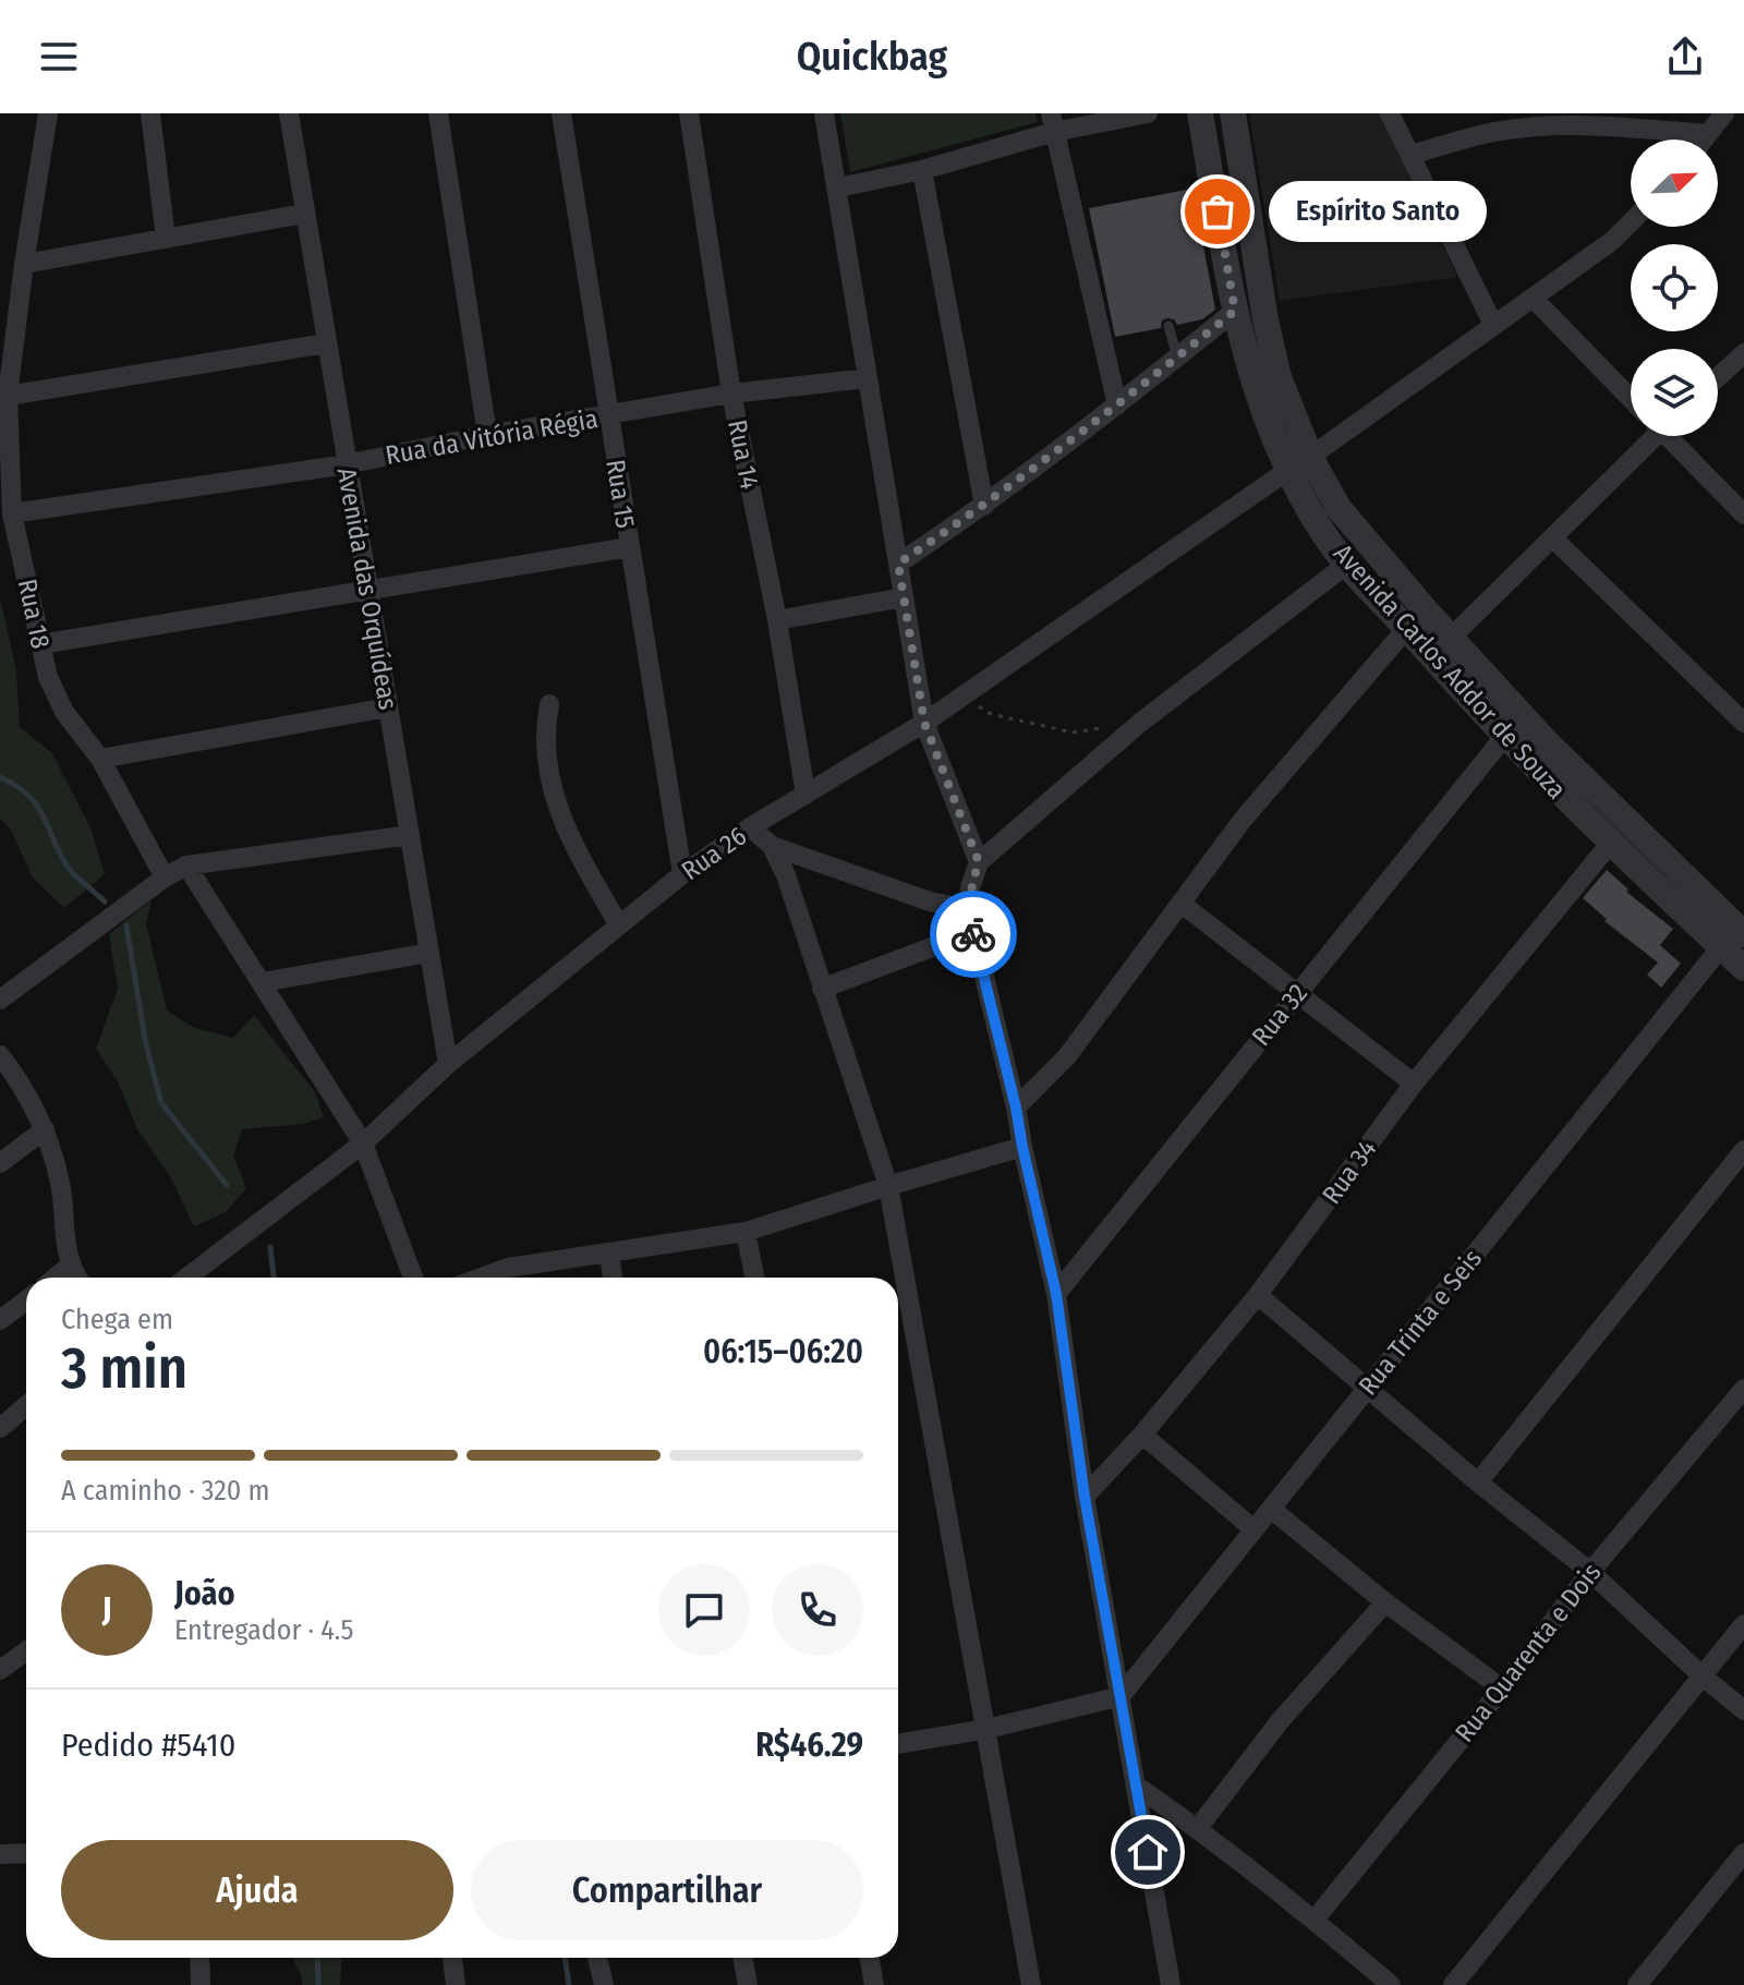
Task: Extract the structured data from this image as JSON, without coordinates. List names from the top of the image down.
{
  "streets": {
    "street": [
      "Rua da Vitória Régia",
      "Rua 14",
      "Rua 15",
      "Avenida das Orquídeas",
      "Rua 18",
      "Avenida Carlos Addor de Souza",
      "Rua 26",
      "Rua 32",
      "Rua 34",
      "Rua Trinta e Seis",
      "Rua Quarenta e Dois"
    ]
  },
  "crossings": [
    ["Rua da Vitória Régia", "Rua 14"],
    ["Rua da Vitória Régia", "Rua 15"],
    ["Rua da Vitória Régia", "Avenida das Orquídeas"],
    ["Rua da Vitória Régia", "Rua 18"],
    ["Rua 14", "Rua 26"],
    ["Rua 15", "Rua 26"],
    ["Avenida das Orquídeas", "Rua 26"],
    ["Avenida Carlos Addor de Souza", "Rua 26"],
    ["Avenida Carlos Addor de Souza", "Rua 32"],
    ["Avenida Carlos Addor de Souza", "Rua 34"],
    ["Avenida Carlos Addor de Souza", "Rua Trinta e Seis"]
  ],
  "places": ["Espírito Santo"],
  "north": "top right",
  "page": {
    "header": "Quickbag",
    "bubble": "Espírito Santo",
    "heading": ["3 min", "Chega em", "06:15–06:20"],
    "panel": [
      "João",
      "Entregador · 4.5",
      "Pedido #5410",
      "R$46.29"
    ],
    "bar": "A caminho · 320 m",
    "round": "J",
    "buttons": ["Ajuda", "Compartilhar"]
  }
}
